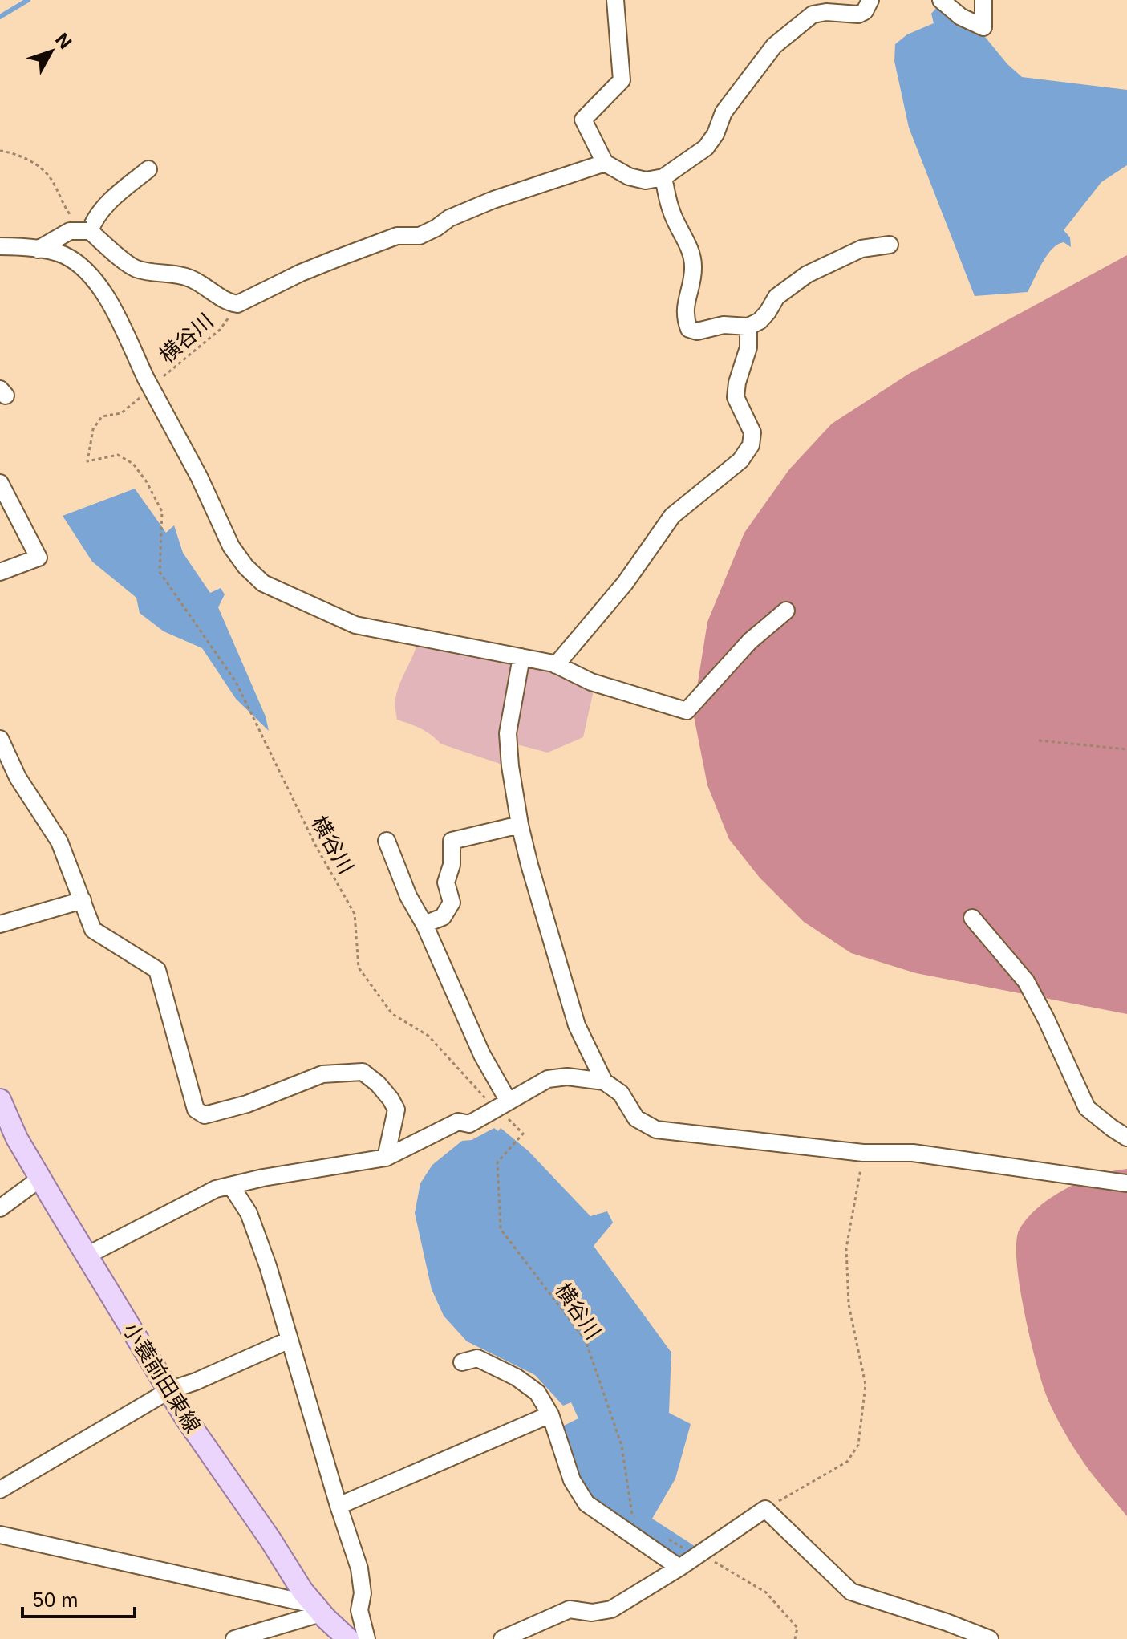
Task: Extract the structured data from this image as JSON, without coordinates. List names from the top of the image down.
{
  "streets": {
    "main road": ["小蓑前田東線"],
    "path": ["横谷川"]
  },
  "scale_bar": "50 m",
  "north": "top right"
}
